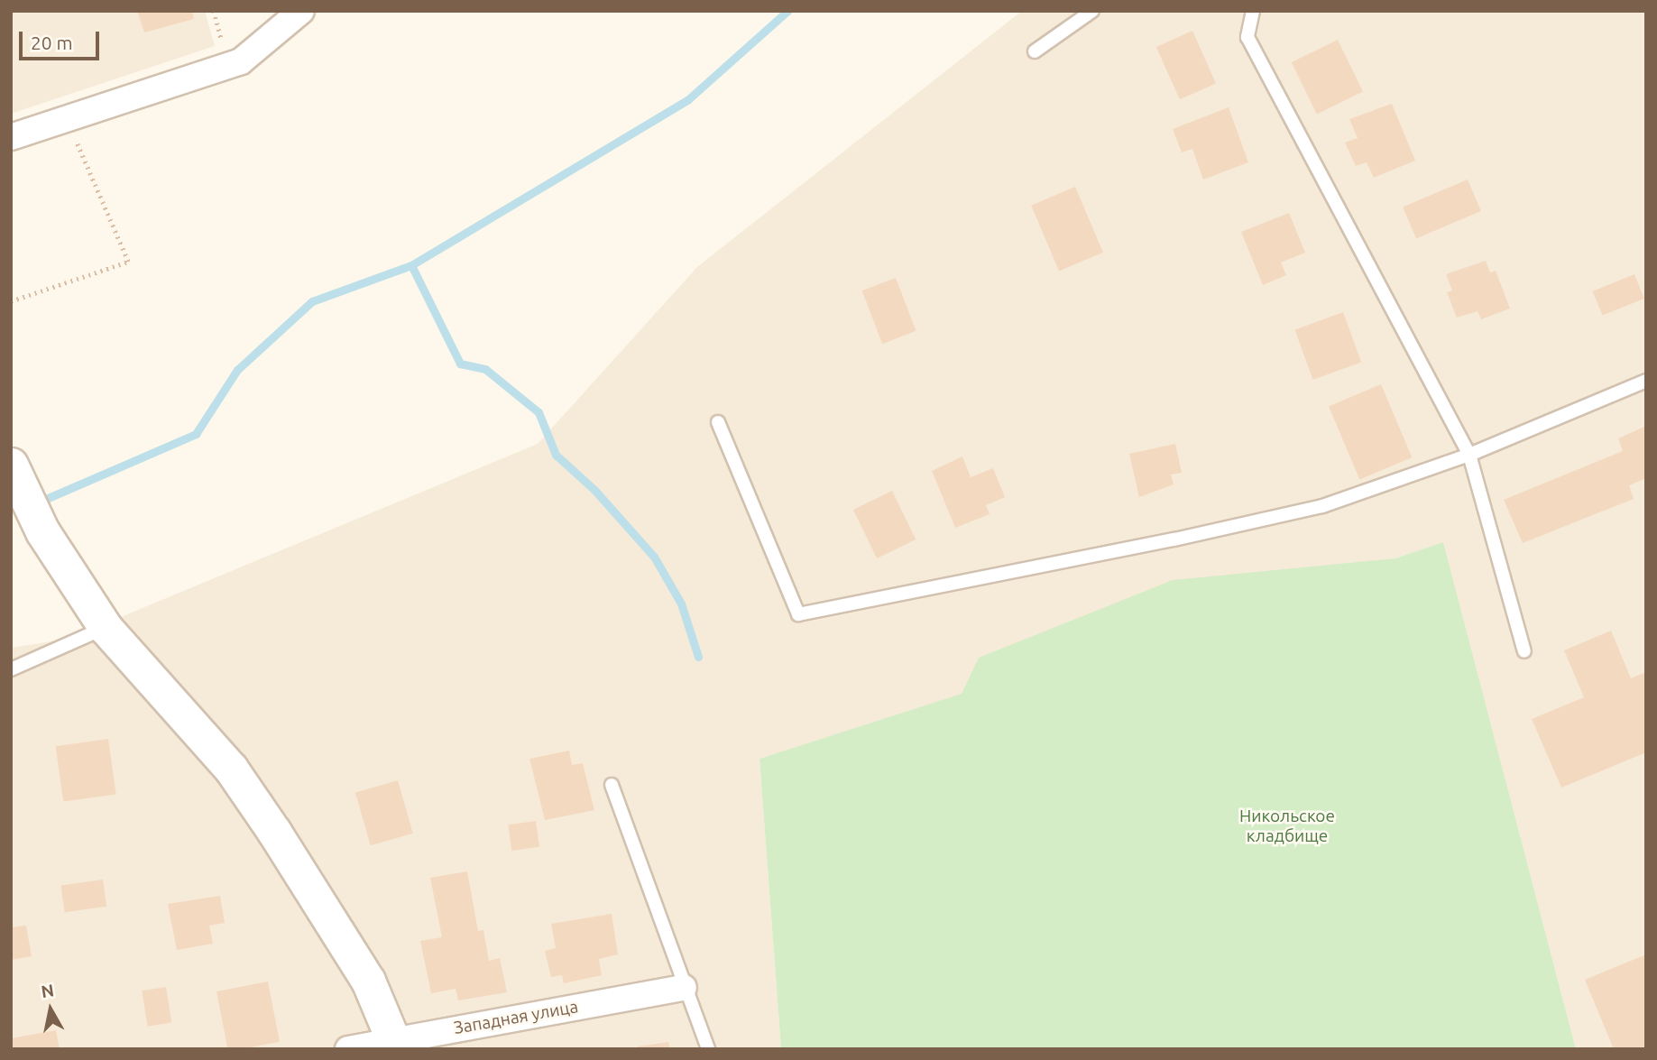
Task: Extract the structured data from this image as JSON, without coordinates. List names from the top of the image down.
{
  "streets": {
    "street": ["Западная улица"]
  },
  "parks": ["Никольское кладбище"],
  "scale_bar": "20 m",
  "north": "top"
}
